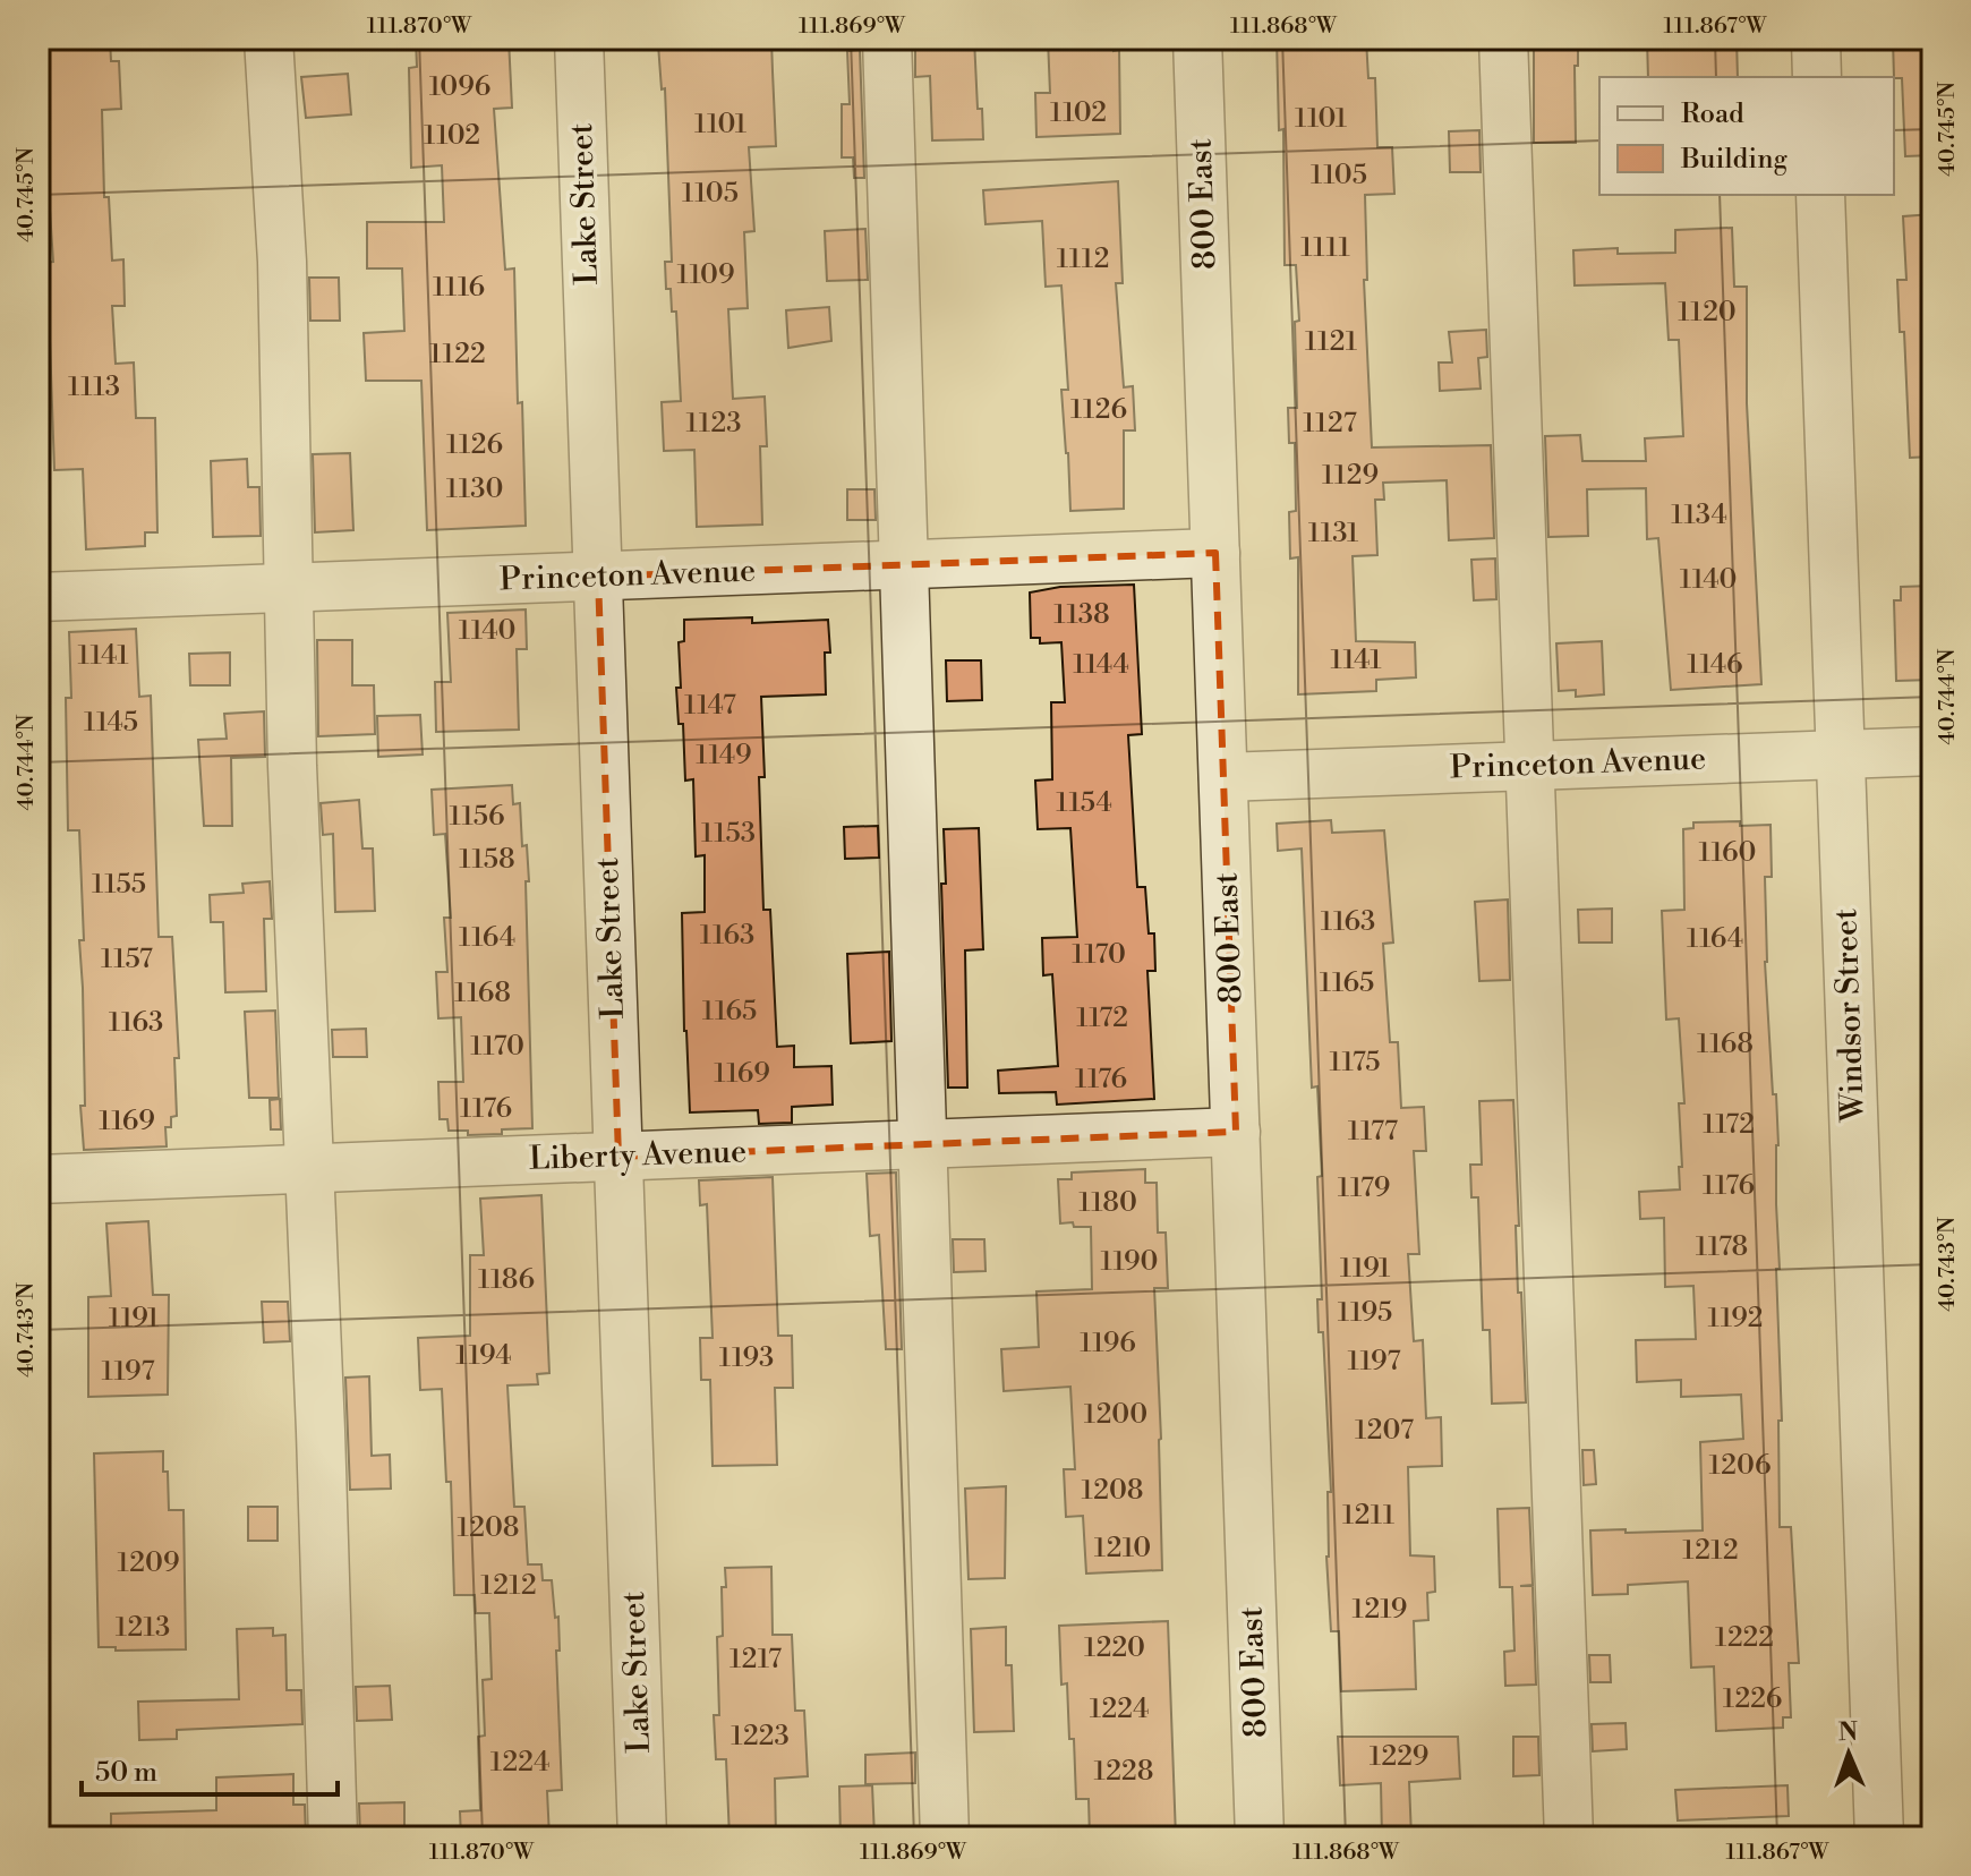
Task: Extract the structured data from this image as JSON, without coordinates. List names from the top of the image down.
{
  "streets": {
    "street": [
      "Lake Street",
      "800 East",
      "Princeton Avenue",
      "Windsor Street",
      "Liberty Avenue"
    ]
  },
  "crossings": [
    ["Lake Street", "Princeton Avenue"],
    ["Lake Street", "Liberty Avenue"],
    ["800 East", "Princeton Avenue"],
    ["800 East", "Liberty Avenue"],
    ["Princeton Avenue", "Windsor Street"]
  ],
  "house_numbers": [
    "1096",
    "1102",
    "1101",
    "1101",
    "1102",
    "1105",
    "1105",
    "1111",
    "1112",
    "1109",
    "1116",
    "1120",
    "1121",
    "1122",
    "1113",
    "1126",
    "1123",
    "1127",
    "1126",
    "1129",
    "1130",
    "1134",
    "1131",
    "1140",
    "1138",
    "1140",
    "1141",
    "1141",
    "1144",
    "1146",
    "1147",
    "1145",
    "1149",
    "1154",
    "1156",
    "1153",
    "1160",
    "1158",
    "1155",
    "1163",
    "1163",
    "1164",
    "1164",
    "1170",
    "1157",
    "1165",
    "1168",
    "1165",
    "1172",
    "1163",
    "1168",
    "1170",
    "1175",
    "1169",
    "1176",
    "1176",
    "1169",
    "1172",
    "1177",
    "1176",
    "1179",
    "1180",
    "1178",
    "1190",
    "1191",
    "1186",
    "1195",
    "1191",
    "1192",
    "1196",
    "1194",
    "1193",
    "1197",
    "1197",
    "1200",
    "1207",
    "1206",
    "1208",
    "1211",
    "1208",
    "1210",
    "1212",
    "1209",
    "1212",
    "1219",
    "1213",
    "1222",
    "1220",
    "1217",
    "1226",
    "1224",
    "1223",
    "1229",
    "1224",
    "1228"
  ],
  "legend": ["Road", "Building"],
  "scale_bar": "50 m",
  "north": "top",
  "coordinates": [
    "111.870°W",
    "111.869°W",
    "111.868°W",
    "111.867°W",
    "40.745°N",
    "40.744°N",
    "40.743°N"
  ]
}
